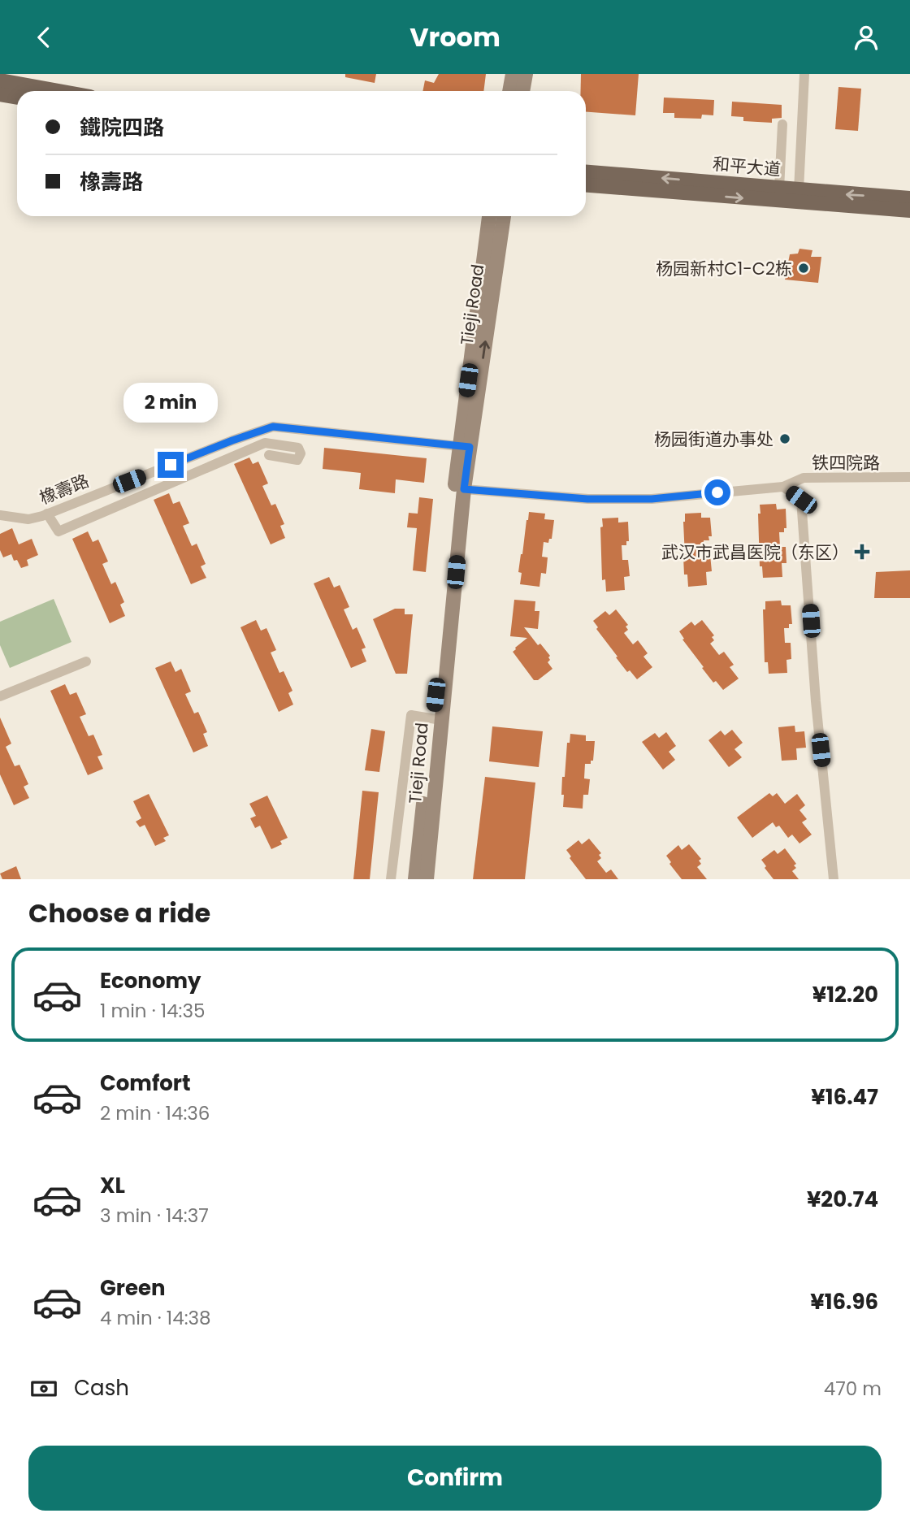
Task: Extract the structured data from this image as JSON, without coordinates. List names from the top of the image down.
{
  "streets": {
    "main road": ["和平大道", "Tieji Road"],
    "street": ["铁四院路", "橡壽路"]
  },
  "crossings": [
    ["Tieji Road", "铁四院路"],
    ["Tieji Road", "橡壽路"]
  ],
  "places": {
    "other": ["杨园新村C1-C2栋", "杨园街道办事处"],
    "health": ["武汉市武昌医院（东区）"]
  },
  "page": {
    "header": "Vroom",
    "banner": ["鐵院四路", "橡壽路"],
    "bubble": "2 min",
    "heading": "Choose a ride",
    "list": [
      {
        "name": "Economy",
        "note": "1 min · 14:35",
        "value": "¥12.20"
      },
      {
        "name": "Comfort",
        "note": "2 min · 14:36",
        "value": "¥16.47"
      },
      {
        "name": "XL",
        "note": "3 min · 14:37",
        "value": "¥20.74"
      },
      {
        "name": "Green",
        "note": "4 min · 14:38",
        "value": "¥16.96"
      }
    ],
    "pay": ["Cash", "470 m"],
    "buttons": "Confirm"
  }
}
